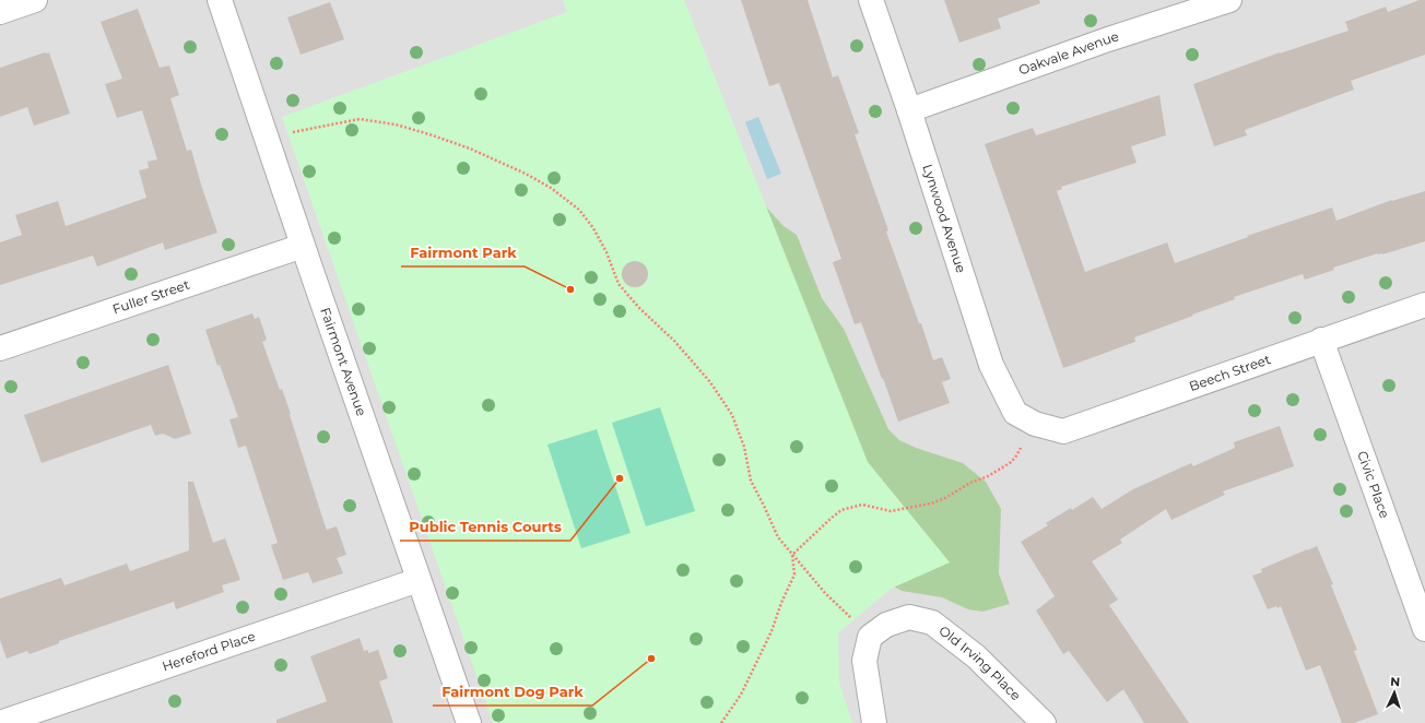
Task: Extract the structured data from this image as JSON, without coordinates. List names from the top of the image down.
{
  "streets": {
    "street": [
      "Oakvale Avenue",
      "Lynwood Avenue",
      "Fuller Street",
      "Fairmont Avenue",
      "Beech Street",
      "Civic Place",
      "Hereford Place",
      "Old Irving Place"
    ]
  },
  "crossings": [
    ["Oakvale Avenue", "Lynwood Avenue"],
    ["Lynwood Avenue", "Beech Street"],
    ["Fuller Street", "Fairmont Avenue"],
    ["Fairmont Avenue", "Hereford Place"],
    ["Beech Street", "Civic Place"]
  ],
  "places": ["Fairmont Park", "Public Tennis Courts", "Fairmont Dog Park"],
  "north": "top"
}
